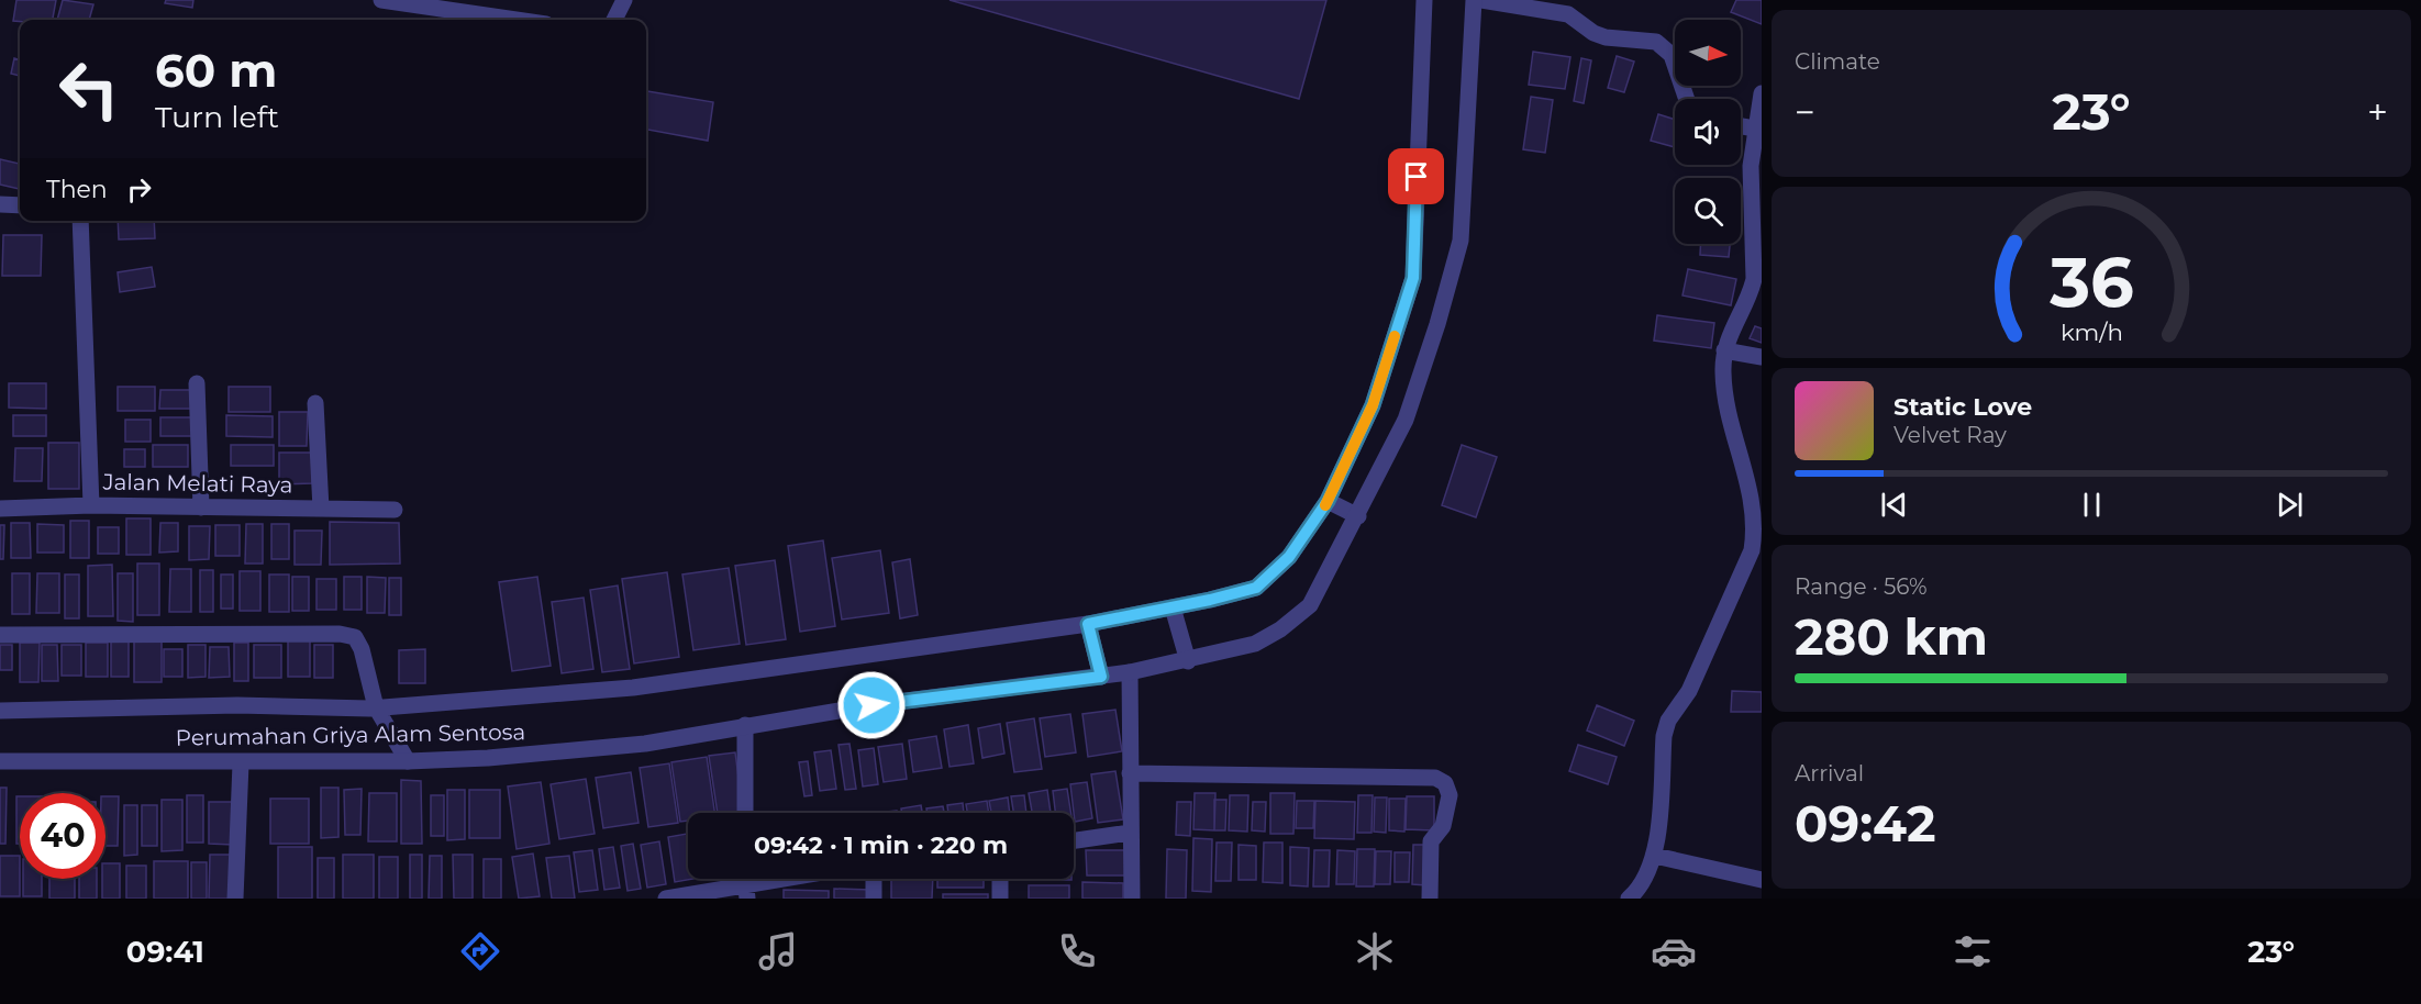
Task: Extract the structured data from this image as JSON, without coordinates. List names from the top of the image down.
{
  "streets": {
    "street": ["Jalan Melati Raya", "Perumahan Griya Alam Sentosa"]
  },
  "north": "right",
  "page": {
    "tile": [
      "Climate",
      ["Range · 56%", "280 km"],
      ["Arrival", "09:42"]
    ],
    "turn": ["60 m", "Turn left"],
    "heat": ["−", "23°", "+"],
    "then": "Then",
    "song": ["Static Love", "Velvet Ray"],
    "limit": "40",
    "trip": "09:42 · 1 min · 220 m",
    "tabs": ["09:41", "23°"],
    "gauge": ["36", "km/h"]
  }
}
